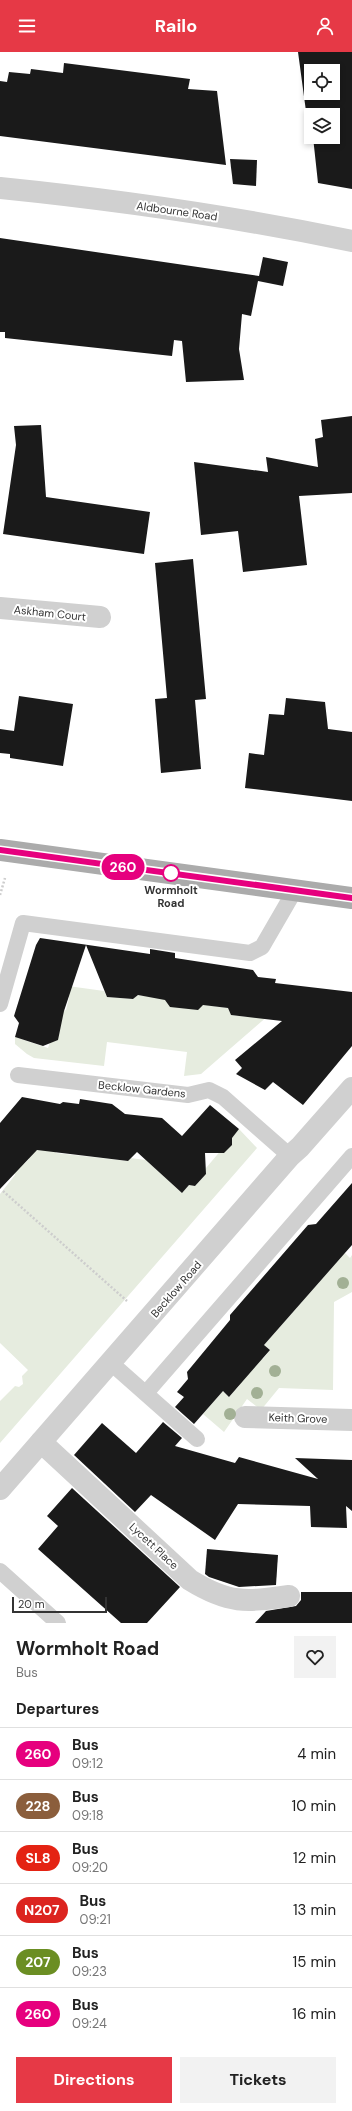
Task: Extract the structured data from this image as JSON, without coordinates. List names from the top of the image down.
{
  "streets": {
    "street": [
      "Aldbourne Road",
      "Askham Court",
      "Becklow Road",
      "Keith Grove",
      "Lycett Place"
    ],
    "lane": ["Becklow Gardens"]
  },
  "crossings": [
    ["Becklow Gardens", "Becklow Road"],
    ["Becklow Road", "Lycett Place"]
  ],
  "places": ["Wormholt Road"],
  "lines": ["bus line 260"],
  "scale_bar": "20 m",
  "page": {
    "header": "Railo",
    "on_map": "260",
    "scale": "20 m",
    "heading": [
      ["Wormholt Road", "Bus"],
      "Departures"
    ],
    "list": [
      {
        "mark": "260",
        "name": "Bus",
        "note": "09:12",
        "value": "4 min"
      },
      {
        "mark": "228",
        "name": "Bus",
        "note": "09:18",
        "value": "10 min"
      },
      {
        "mark": "SL8",
        "name": "Bus",
        "note": "09:20",
        "value": "12 min"
      },
      {
        "mark": "N207",
        "name": "Bus",
        "note": "09:21",
        "value": "13 min"
      },
      {
        "mark": "207",
        "name": "Bus",
        "note": "09:23",
        "value": "15 min"
      },
      {
        "mark": "260",
        "name": "Bus",
        "note": "09:24",
        "value": "16 min"
      }
    ],
    "buttons": ["Directions", "Tickets"]
  }
}
